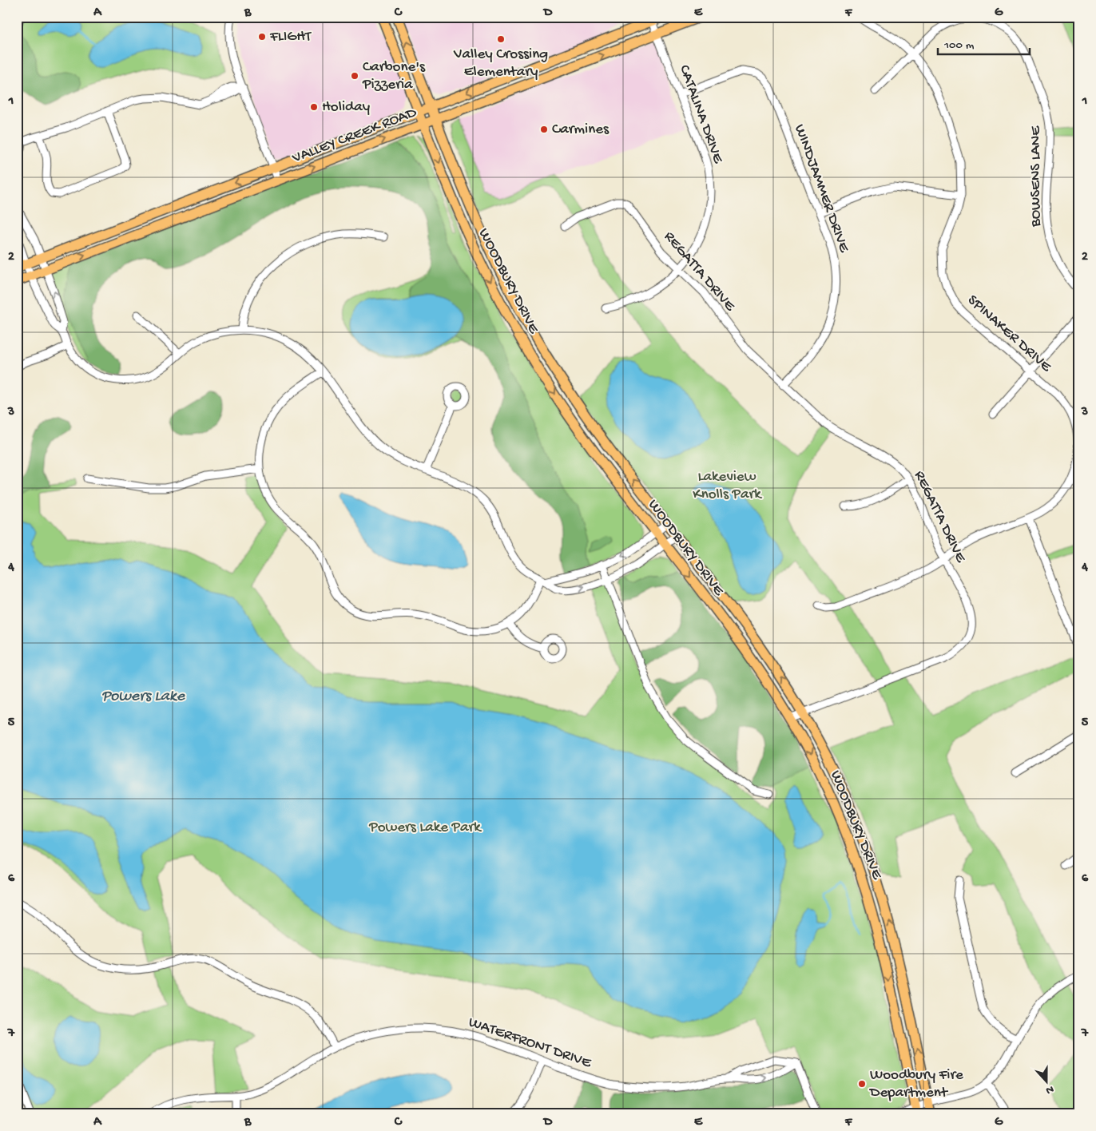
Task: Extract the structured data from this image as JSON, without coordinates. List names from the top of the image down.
{
  "streets": {
    "main road": ["VALLEY CREEK ROAD", "WOODBURY DRIVE"],
    "street": [
      "CATALINA DRIVE",
      "BOWSENS LANE",
      "WINDJAMMER DRIVE",
      "REGATTA DRIVE",
      "SPINAKER DRIVE",
      "WATERFRONT DRIVE"
    ]
  },
  "crossings": [
    ["CATALINA DRIVE", "VALLEY CREEK ROAD"],
    ["CATALINA DRIVE", "WINDJAMMER DRIVE"],
    ["CATALINA DRIVE", "REGATTA DRIVE"],
    ["VALLEY CREEK ROAD", "WOODBURY DRIVE"],
    ["BOWSENS LANE", "SPINAKER DRIVE"],
    ["WINDJAMMER DRIVE", "REGATTA DRIVE"],
    ["REGATTA DRIVE", "WOODBURY DRIVE"],
    ["REGATTA DRIVE", "SPINAKER DRIVE"]
  ],
  "water": ["Powers Lake"],
  "parks": ["Lakeview Knolls Park", "Powers Lake Park"],
  "places": [
    "FLIGHT",
    "Valley Crossing Elementary",
    "Carbone's Pizzeria",
    "Holiday",
    "Carmines",
    "Woodbury Fire Department"
  ],
  "scale_bar": "100 m",
  "north": "bottom",
  "grid": {
    "columns": [
      "A",
      "B",
      "C",
      "D",
      "E",
      "F",
      "G"
    ],
    "rows": [
      "1",
      "2",
      "3",
      "4",
      "5",
      "6",
      "7"
    ]
  }
}
